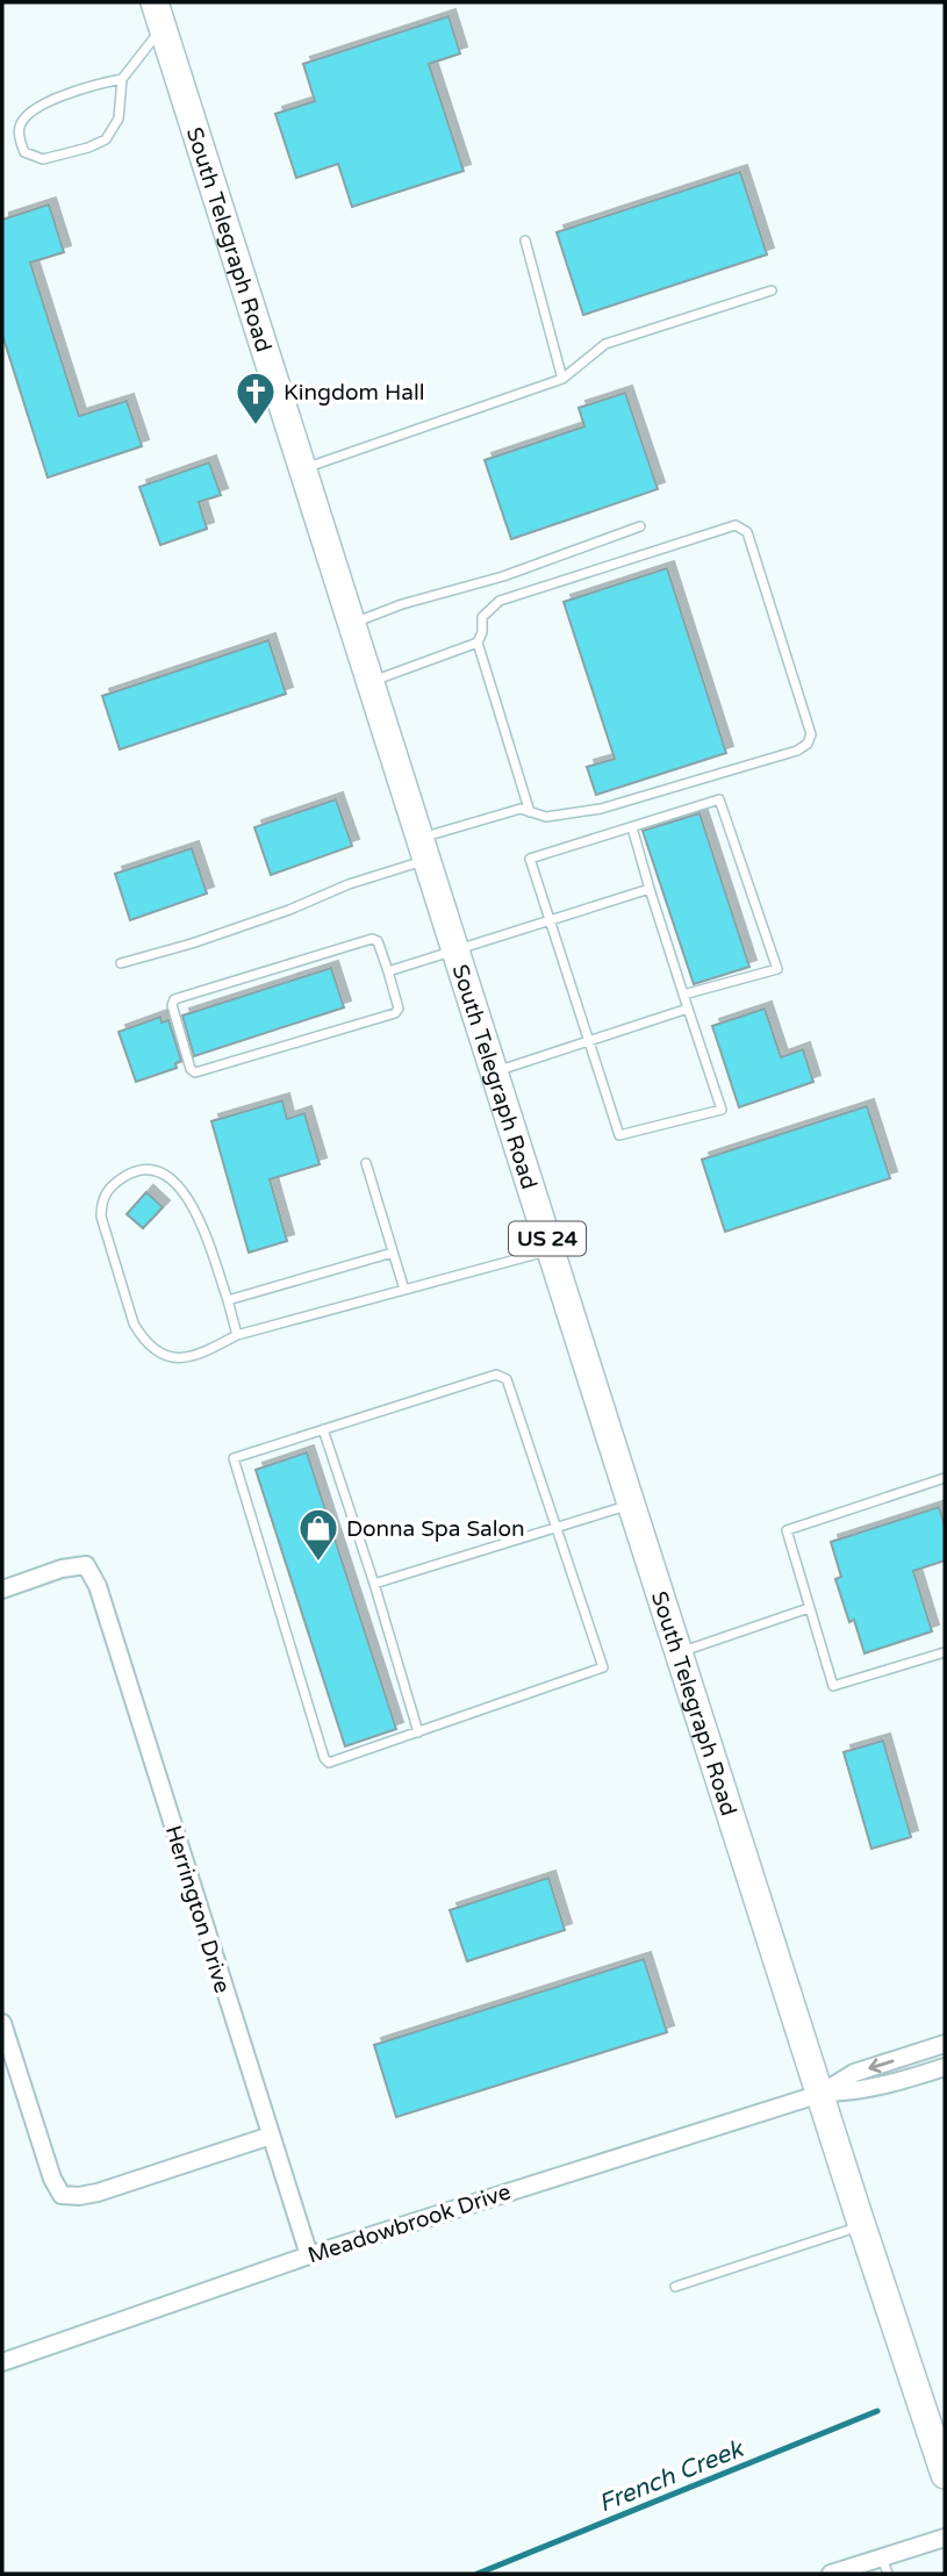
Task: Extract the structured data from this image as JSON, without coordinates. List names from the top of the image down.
{
  "streets": {
    "main road": ["South Telegraph Road", "US 24"],
    "street": ["Herrington Drive", "Meadowbrook Drive"]
  },
  "crossings": [
    ["South Telegraph Road", "Meadowbrook Drive"],
    ["Herrington Drive", "Meadowbrook Drive"]
  ],
  "water": ["French Creek"],
  "places": {
    "church": ["Kingdom Hall"],
    "shop": ["Donna Spa Salon"]
  }
}
